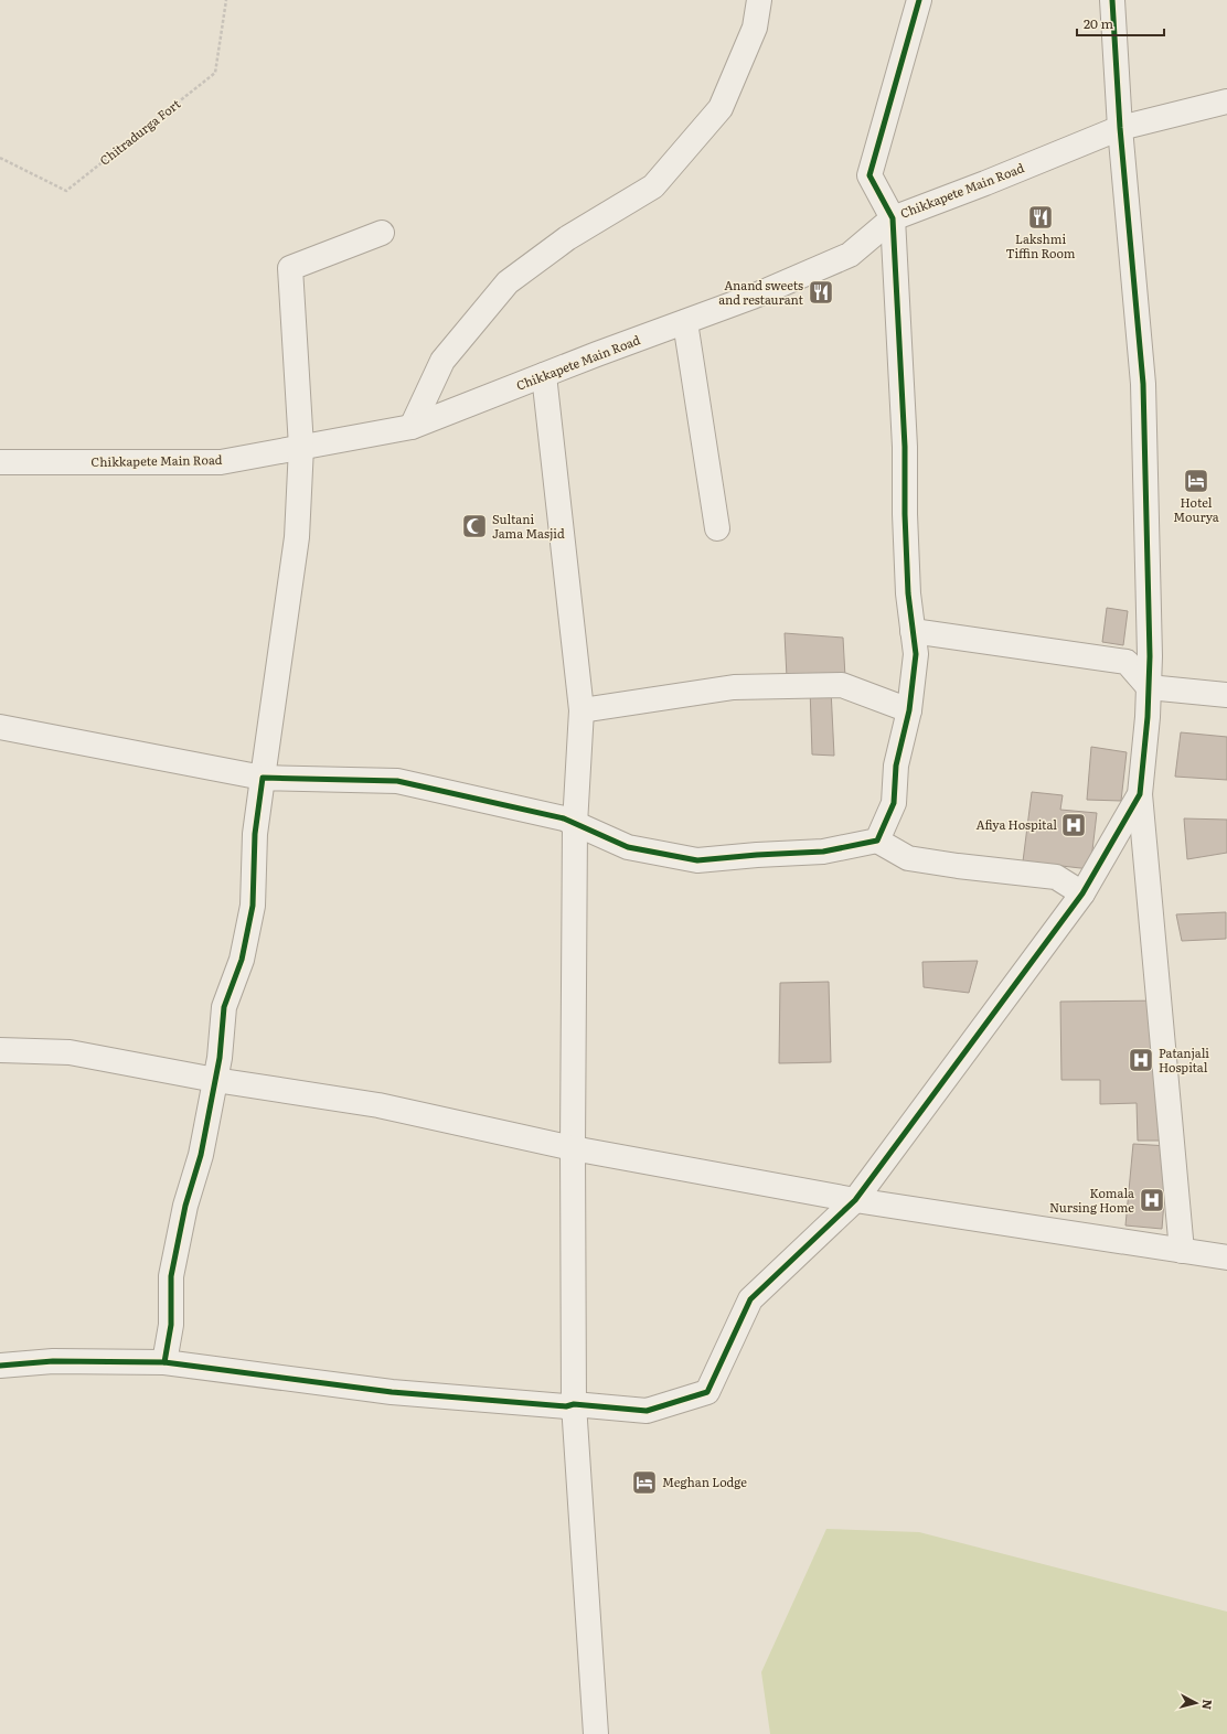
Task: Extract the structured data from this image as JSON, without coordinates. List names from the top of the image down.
{
  "streets": {
    "street": ["Chikkapete Main Road"],
    "path": ["Chitradurga Fort"]
  },
  "places": {
    "restaurant": ["Lakshmi Tiffin Room", "Anand sweets and restaurant"],
    "hotel": ["Hotel Mourya", "Meghan Lodge"],
    "mosque": ["Sultani Jama Masjid"],
    "hospital": ["Afiya Hospital", "Patanjali Hospital", "Komala Nursing Home"]
  },
  "scale_bar": "20 m",
  "north": "right"
}
